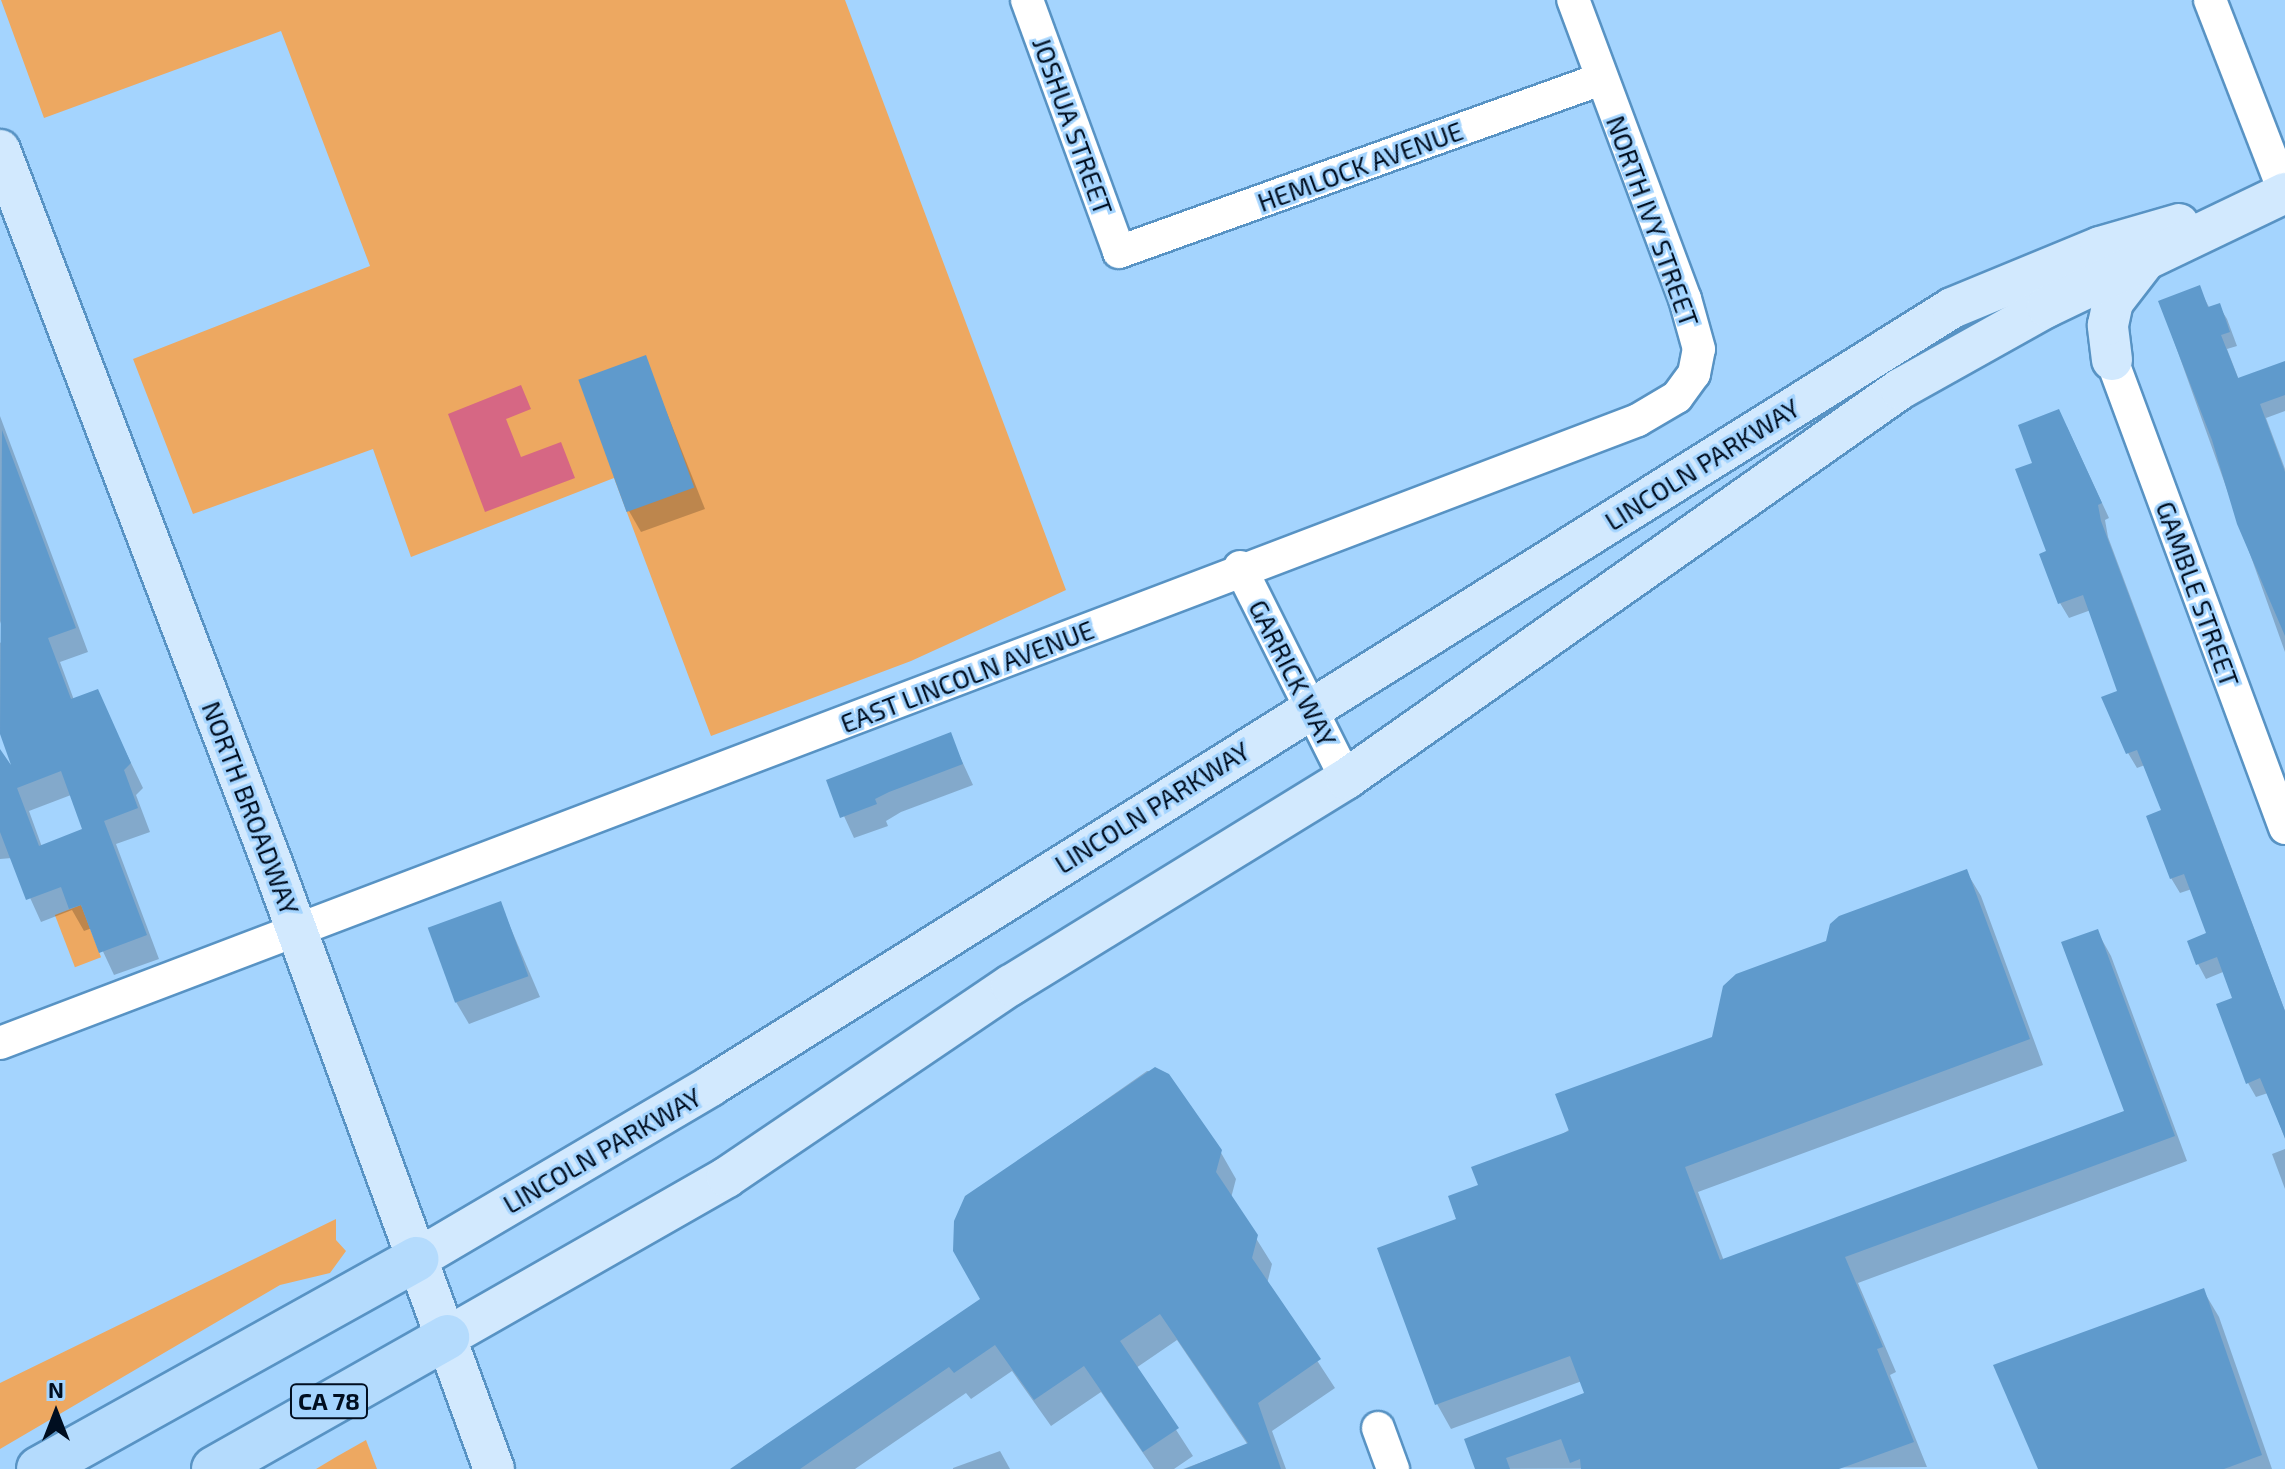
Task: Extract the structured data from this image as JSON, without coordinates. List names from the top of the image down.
{
  "streets": {
    "highway": ["LINCOLN PARKWAY", "CA 78"],
    "main road": ["NORTH BROADWAY"],
    "street": [
      "JOSHUA STREET",
      "HEMLOCK AVENUE",
      "NORTH IVY STREET",
      "GAMBLE STREET",
      "GARRICK WAY",
      "EAST LINCOLN AVENUE"
    ]
  },
  "crossings": [
    ["JOSHUA STREET", "HEMLOCK AVENUE"],
    ["HEMLOCK AVENUE", "NORTH IVY STREET"],
    ["NORTH IVY STREET", "EAST LINCOLN AVENUE"],
    ["LINCOLN PARKWAY", "GARRICK WAY"],
    ["LINCOLN PARKWAY", "NORTH BROADWAY"],
    ["GARRICK WAY", "EAST LINCOLN AVENUE"],
    ["EAST LINCOLN AVENUE", "NORTH BROADWAY"]
  ],
  "north": "top"
}
